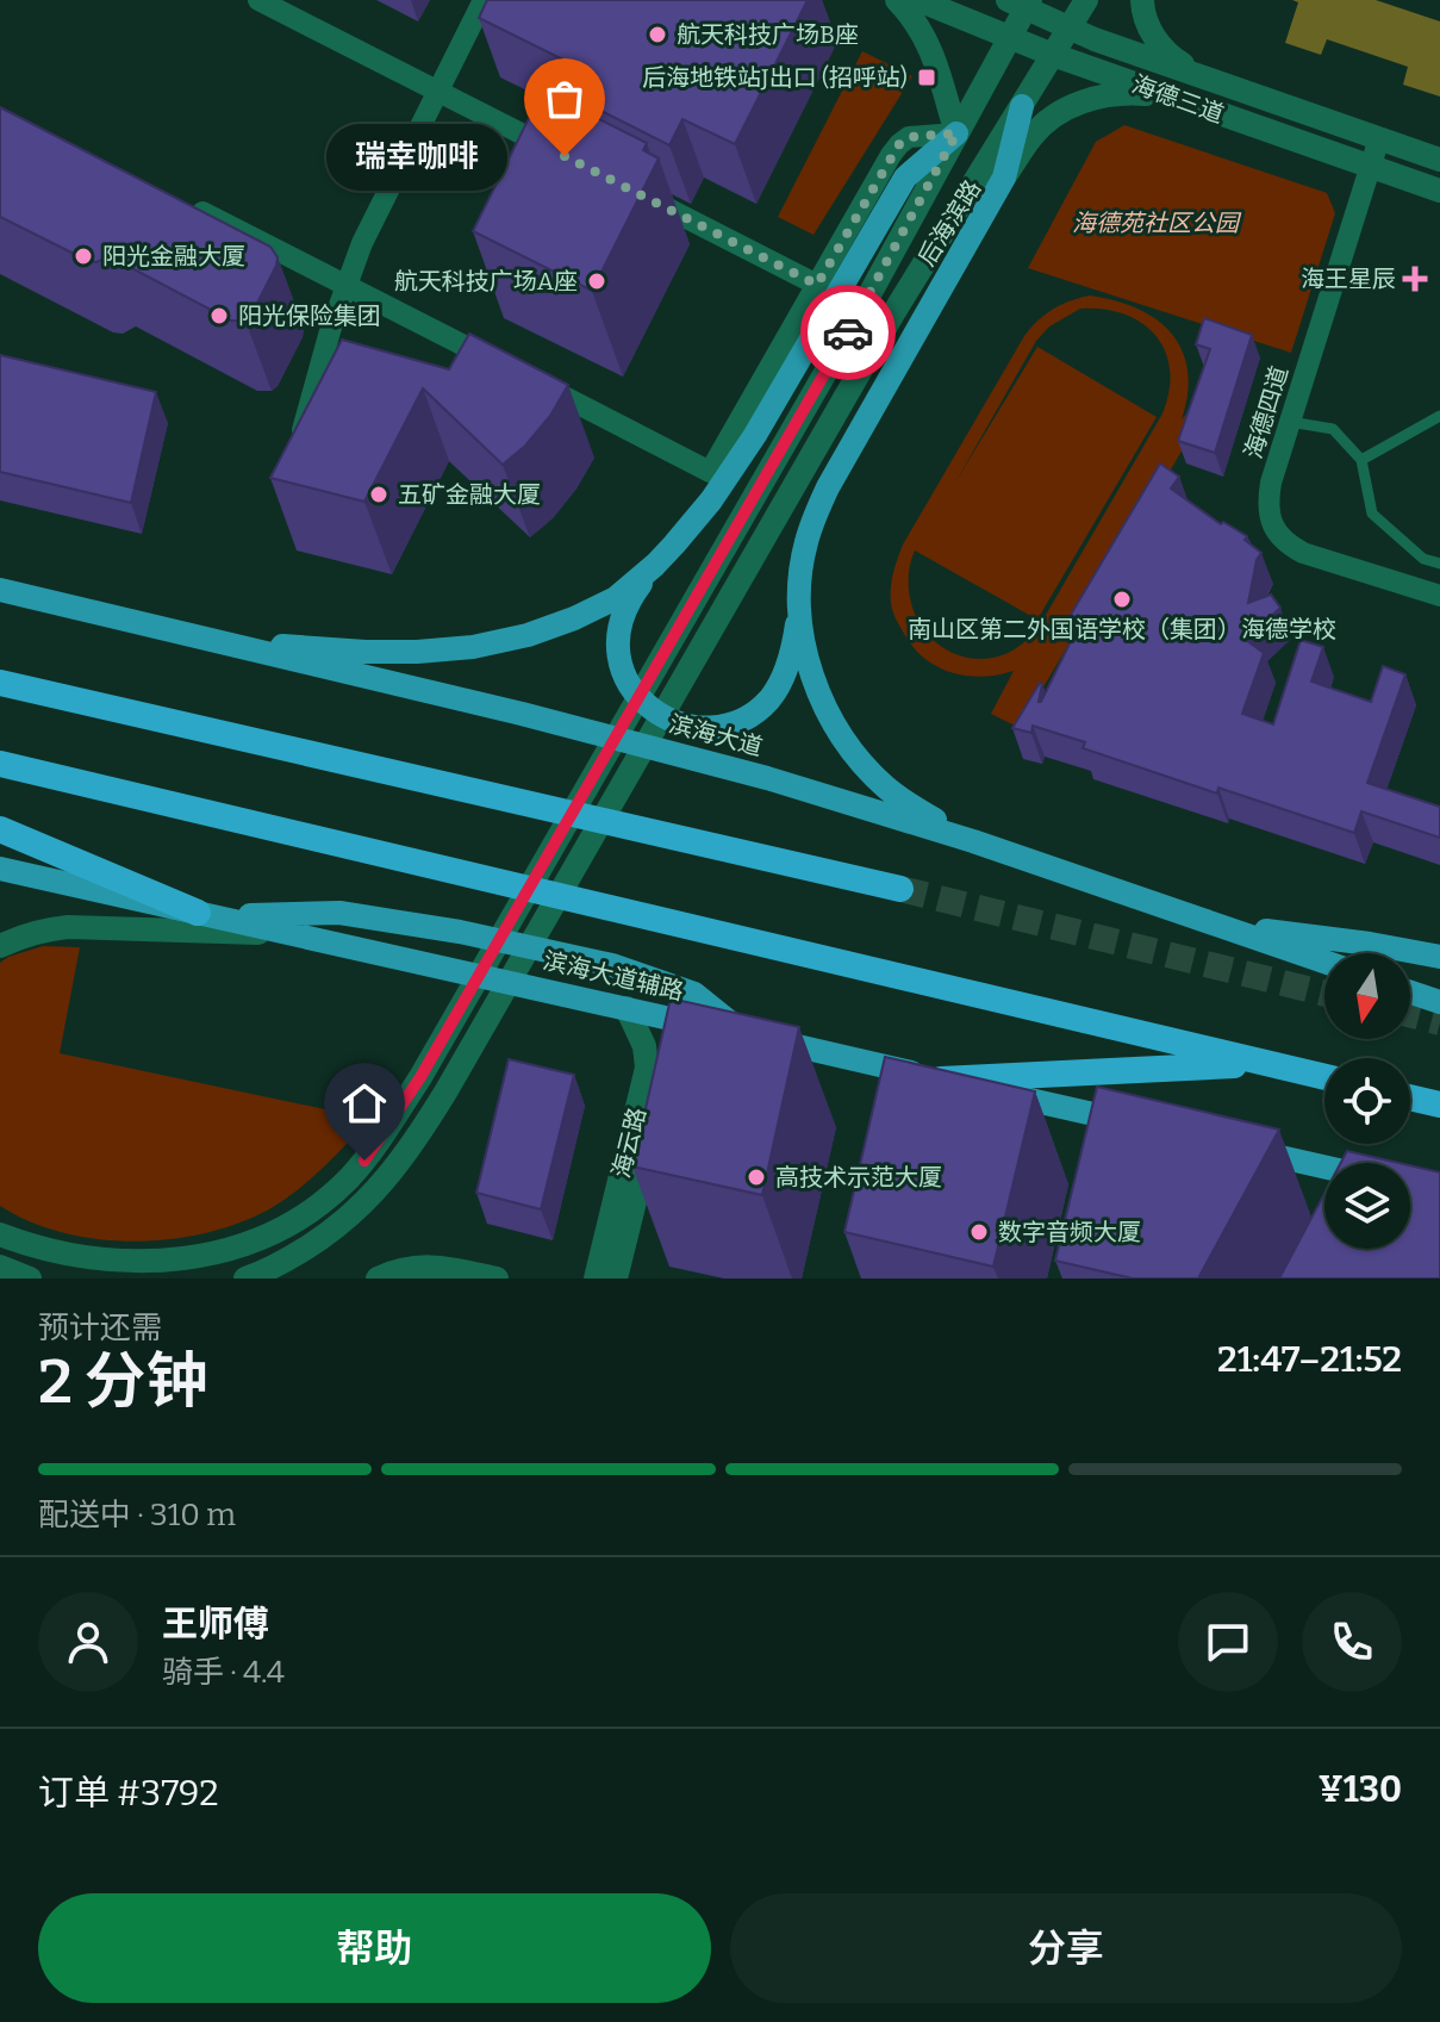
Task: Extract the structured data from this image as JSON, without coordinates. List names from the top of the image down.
{
  "streets": {
    "main road": [
      "海德三道",
      "后海滨路",
      "滨海大道",
      "滨海大道辅路",
      "海云路"
    ],
    "street": ["海德四道"]
  },
  "crossings": [
    ["海德三道", "后海滨路"],
    ["海德三道", "海德四道"],
    ["滨海大道辅路", "海云路"]
  ],
  "parks": ["海德苑社区公园"],
  "places": {
    "other": [
      "航天科技广场B座",
      "瑞幸咖啡",
      "阳光金融大厦",
      "航天科技广场A座",
      "阳光保险集团",
      "五矿金融大厦",
      "南山区第二外国语学校（集团）海德学校",
      "高技术示范大厦",
      "数字音频大厦"
    ],
    "transit": ["后海地铁站J出口 (招呼站)"],
    "health": ["海王星辰"]
  },
  "north": "bottom",
  "page": {
    "bubble": "瑞幸咖啡",
    "heading": ["2 分钟", "预计还需", "21:47–21:52"],
    "panel": [
      "王师傅",
      "骑手 · 4.4",
      "订单 #3792",
      "¥130"
    ],
    "bar": "配送中 · 310 m",
    "buttons": ["帮助", "分享"]
  }
}
